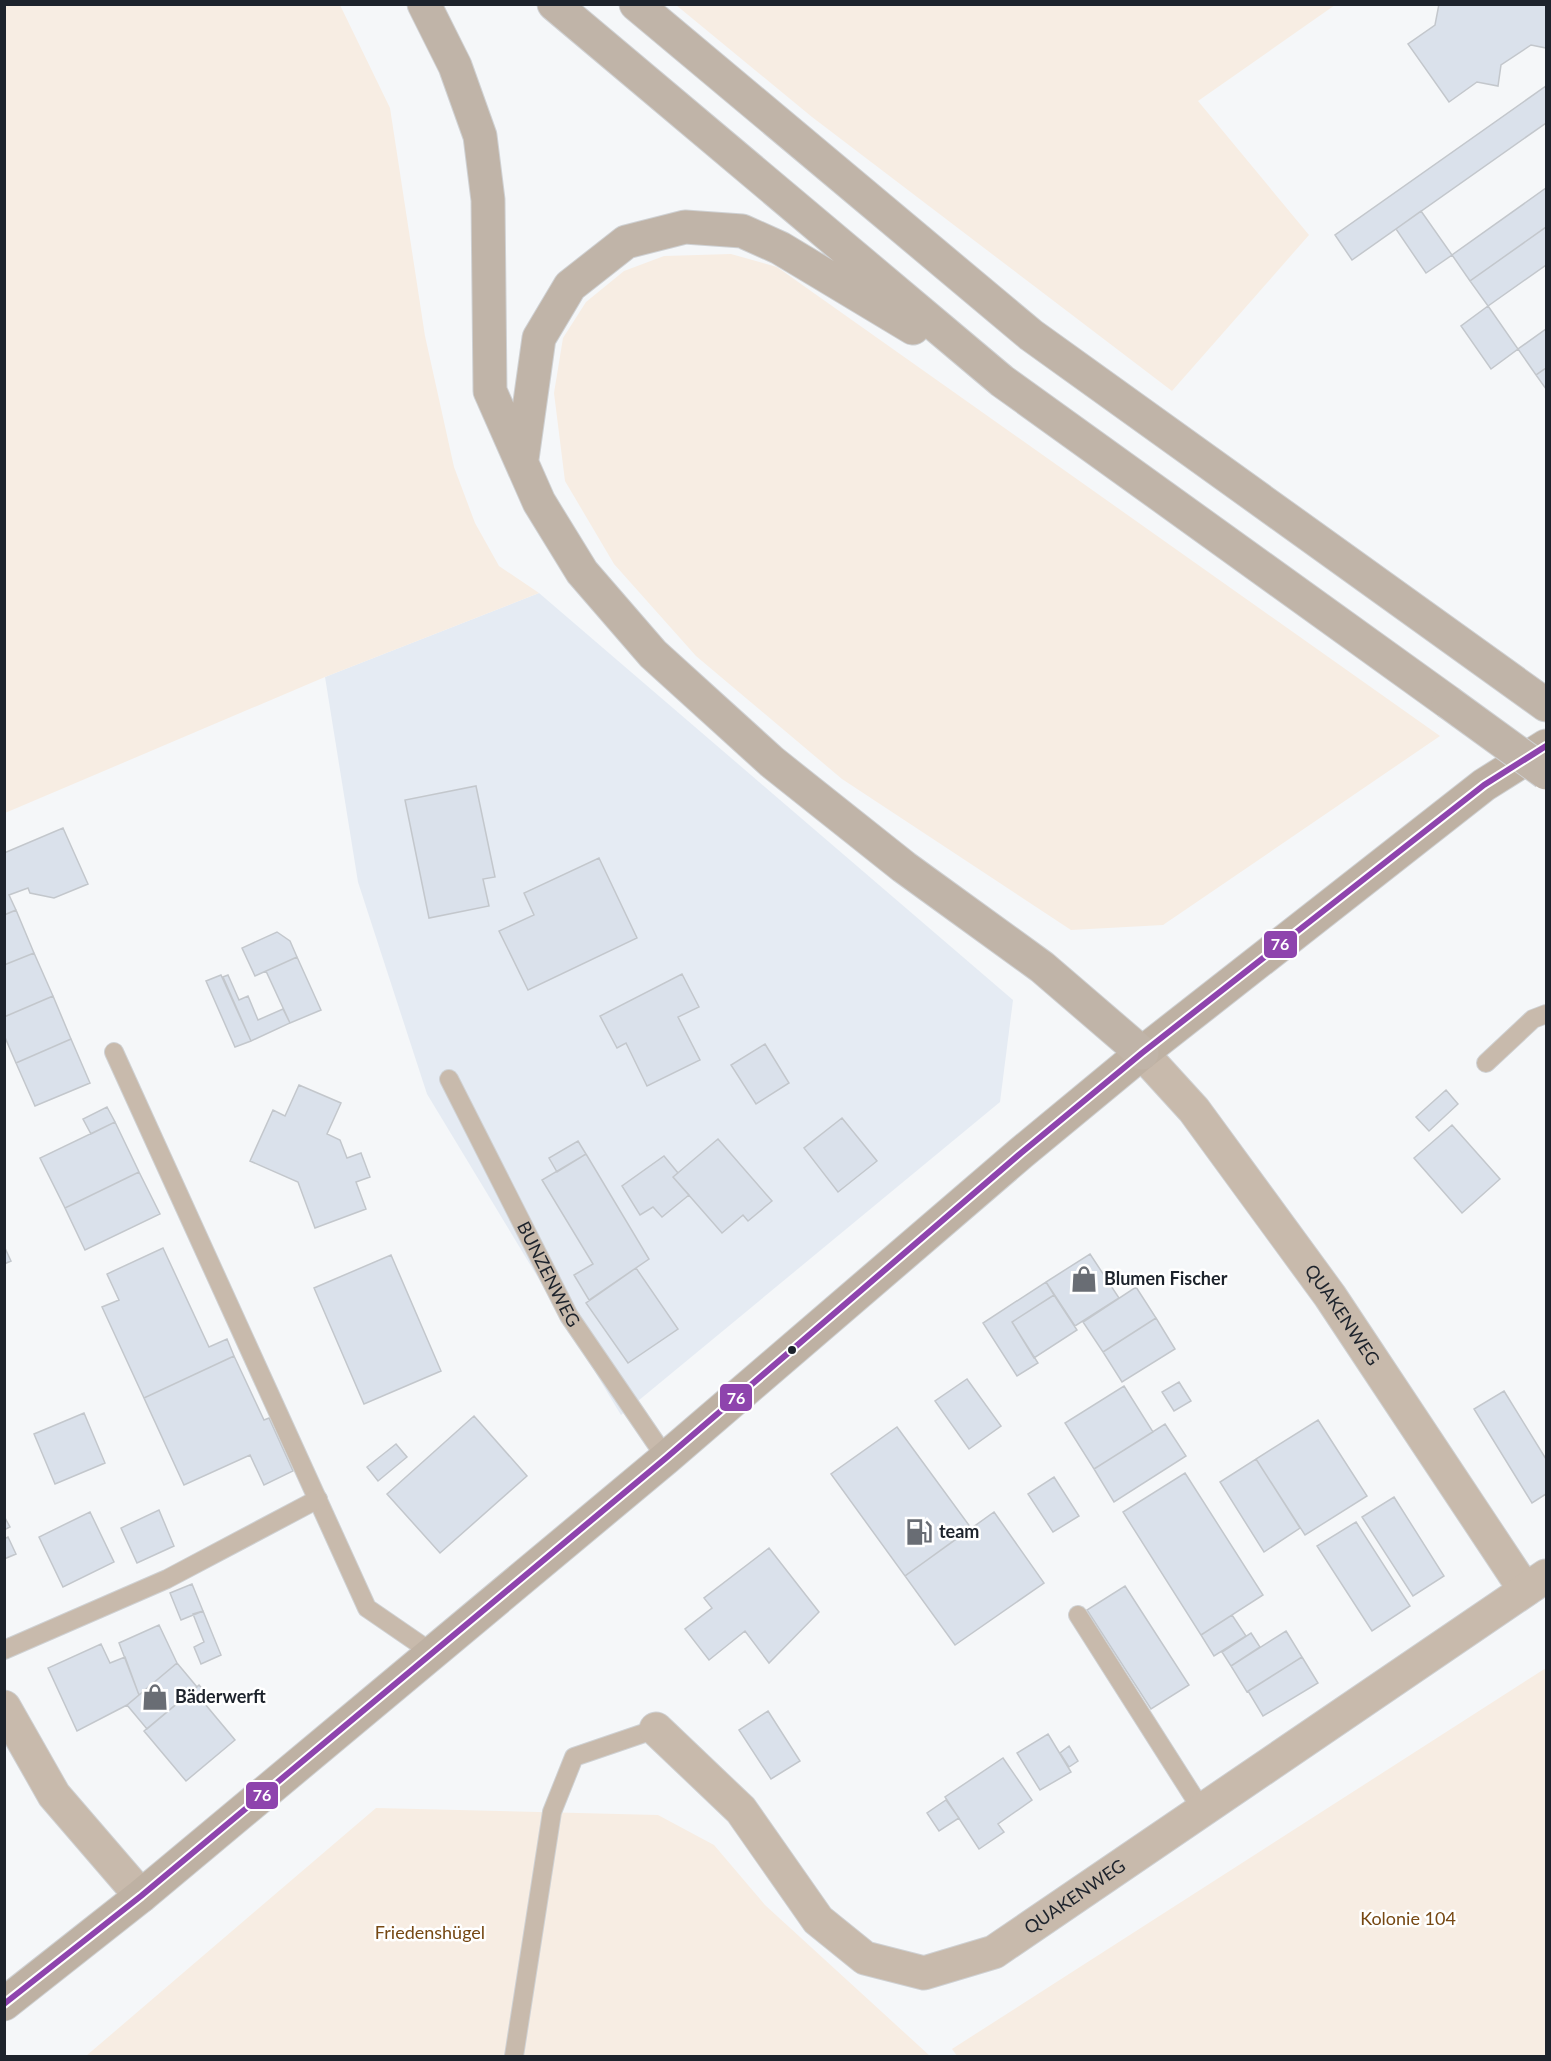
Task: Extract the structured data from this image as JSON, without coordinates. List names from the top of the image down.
{
  "streets": {
    "street": ["QUAKENWEG"],
    "lane": ["BUNZENWEG"]
  },
  "parks": ["Kolonie 104", "Friedenshügel"],
  "places": {
    "shop": ["Blumen Fischer", "Bäderwerft"],
    "fuel station": ["team"]
  },
  "lines": ["transit line 76"]
}
